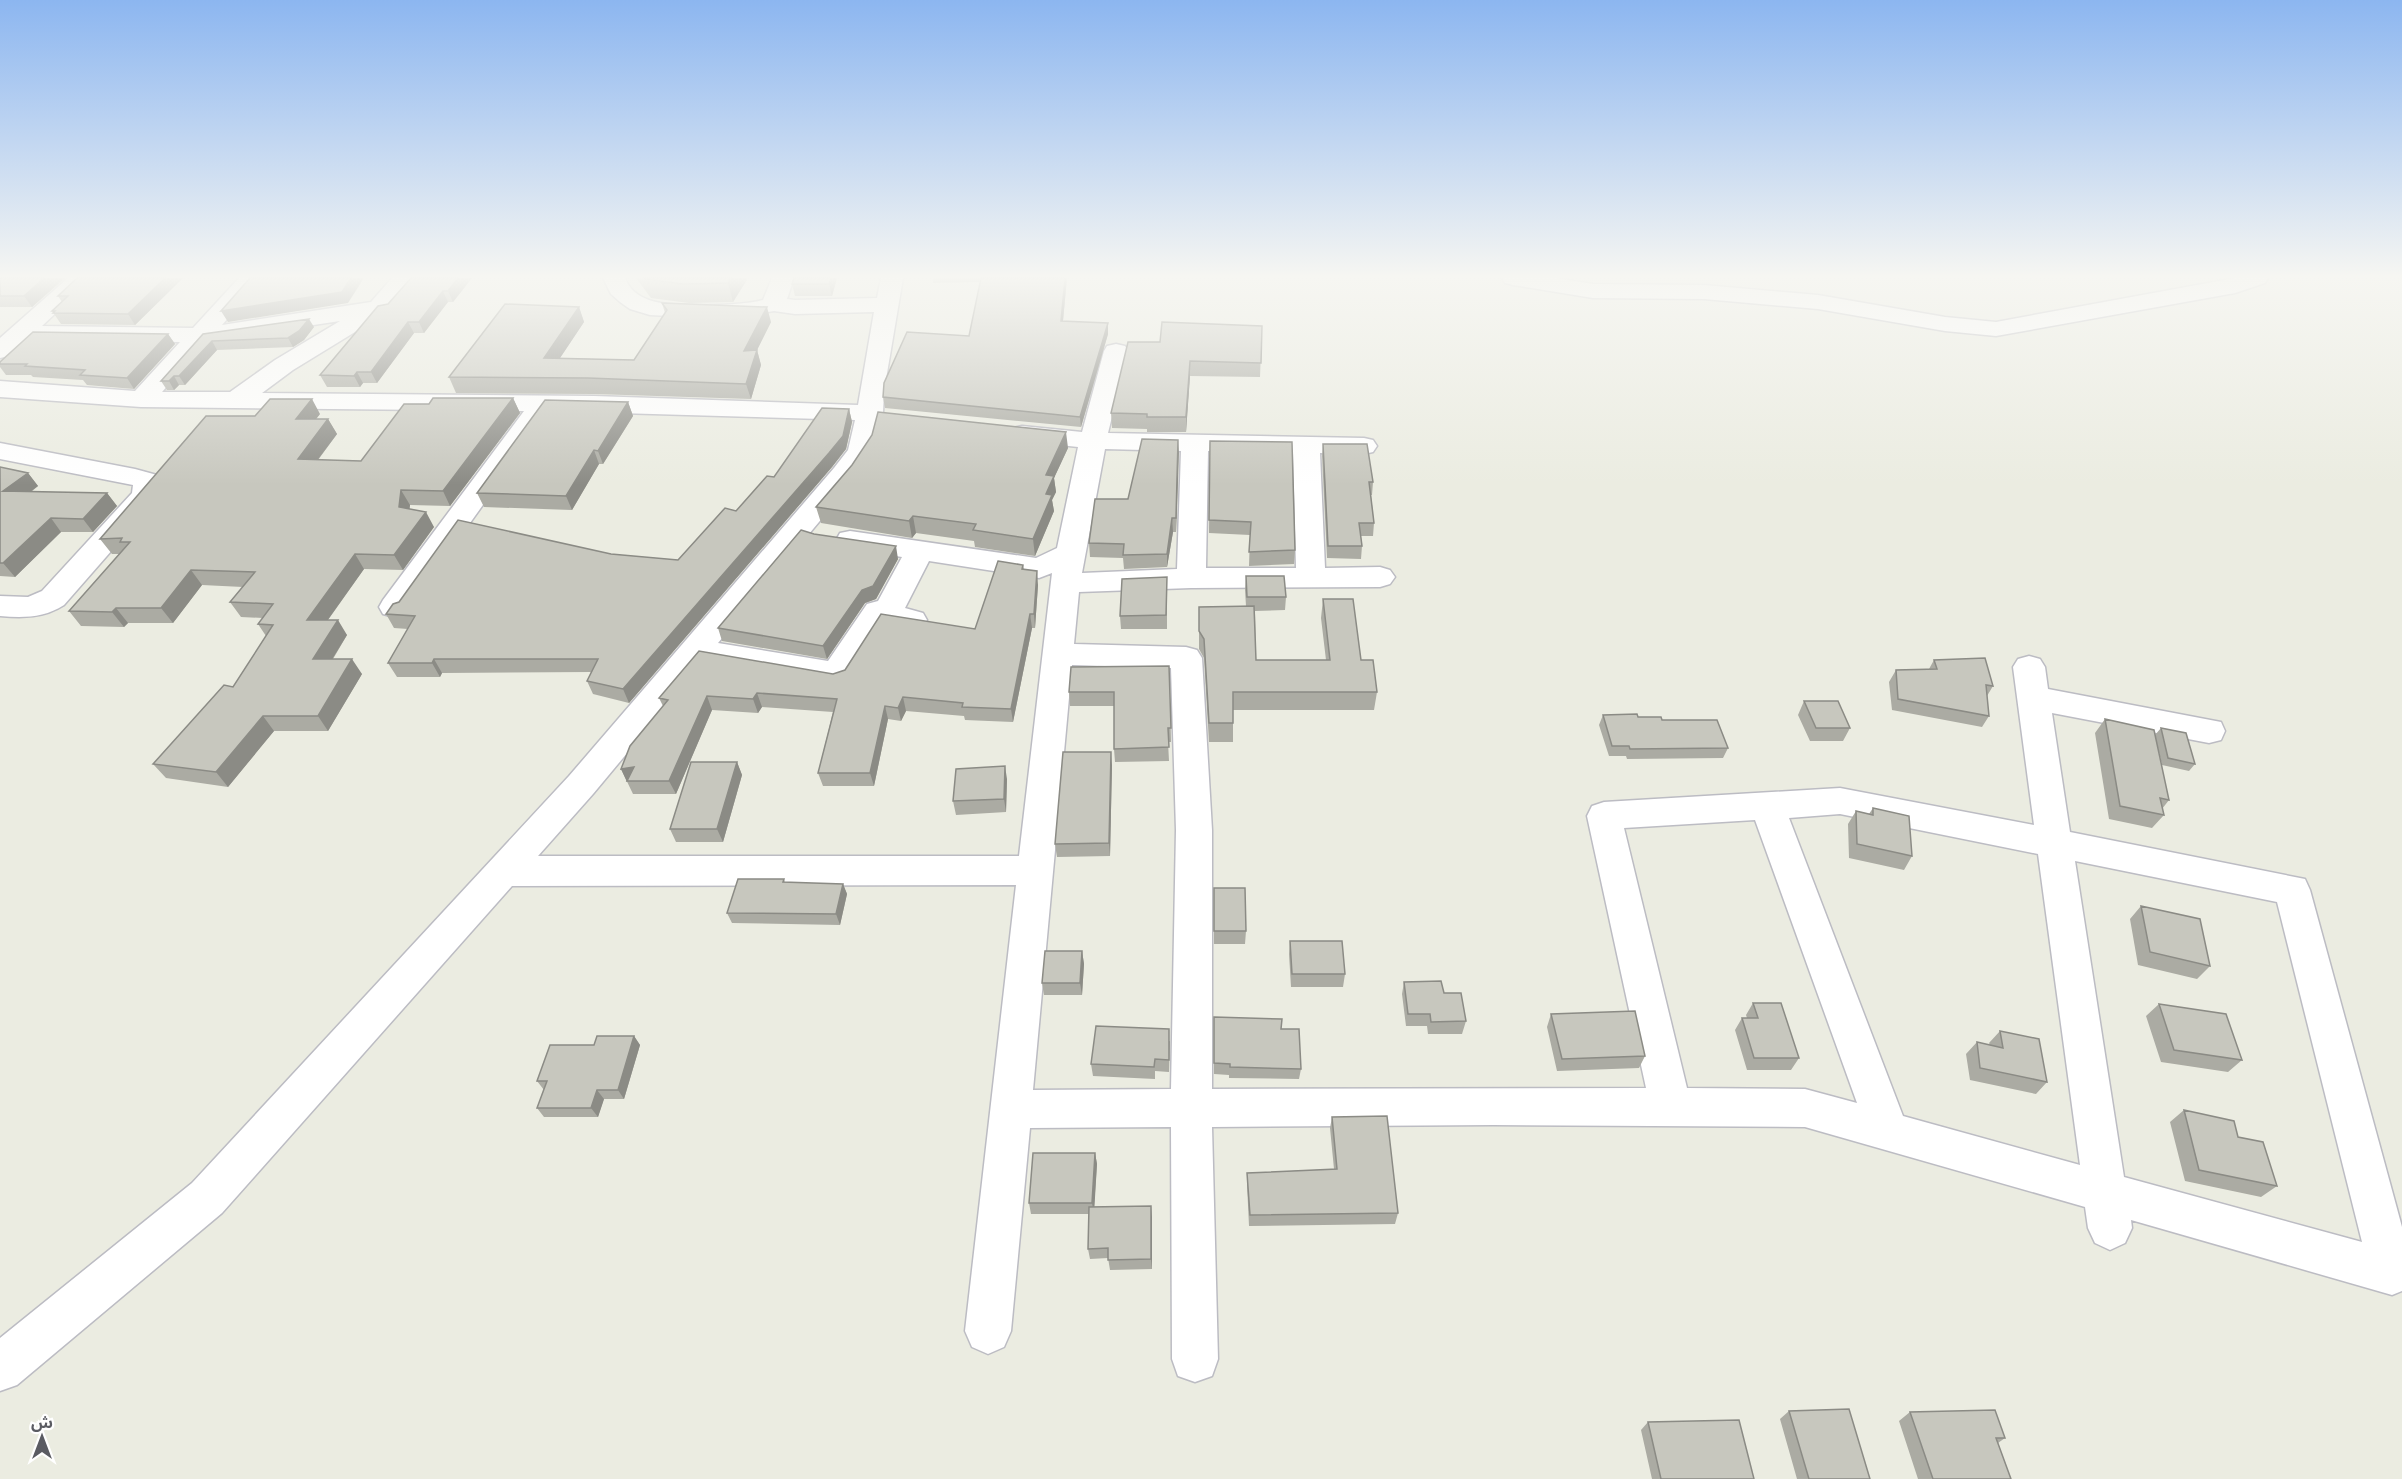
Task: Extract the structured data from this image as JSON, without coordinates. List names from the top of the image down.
{
  "north": "top"
}
